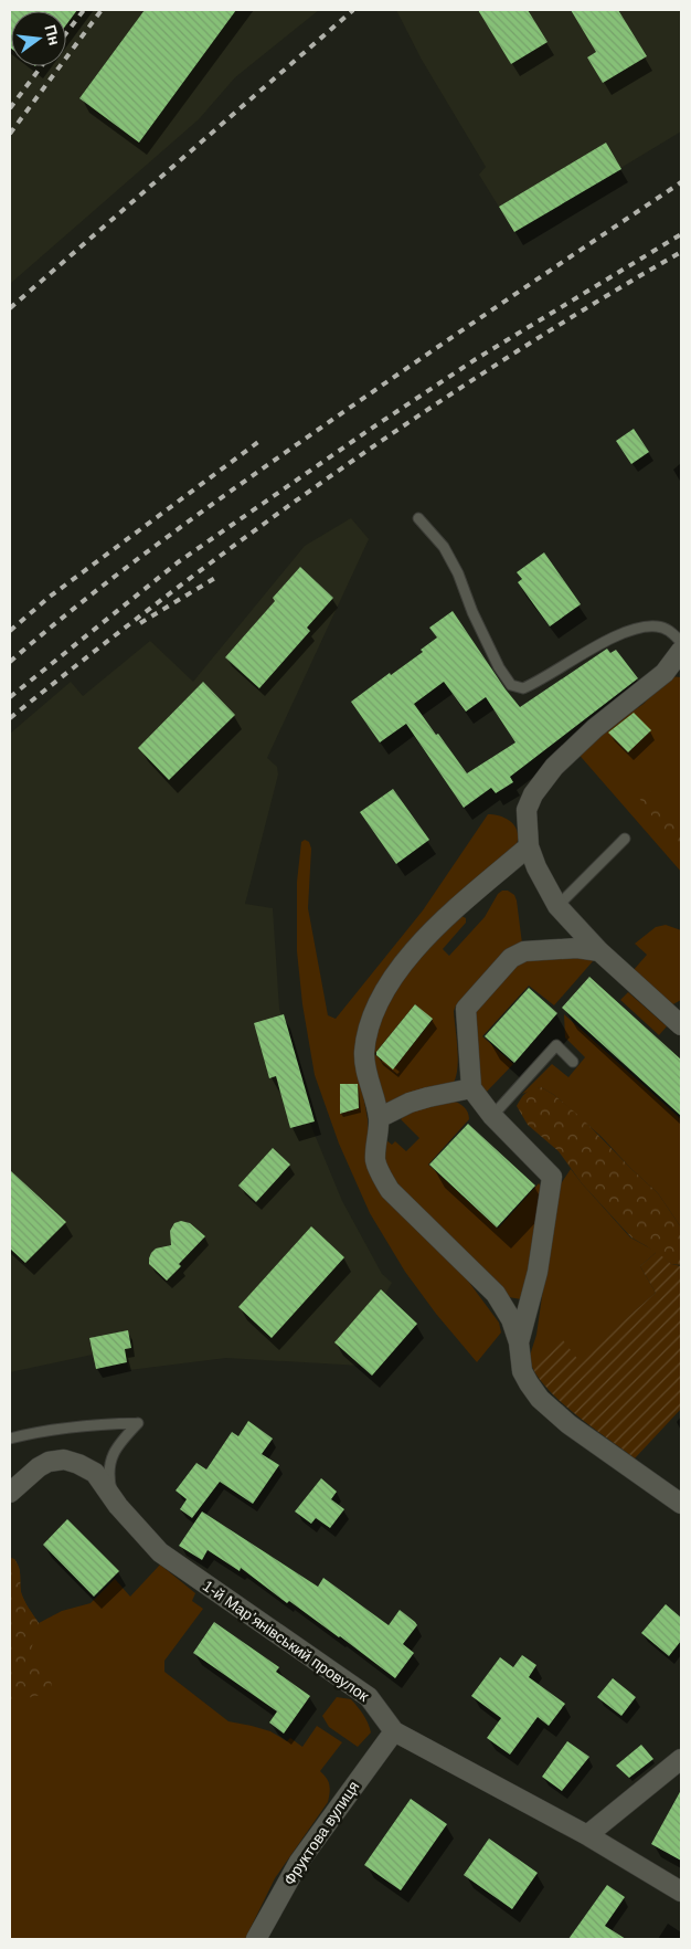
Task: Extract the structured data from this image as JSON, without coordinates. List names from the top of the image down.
{
  "streets": {
    "street": ["1-й Марʼянівський провулок", "Фруктова вулиця"]
  },
  "crossings": [
    ["1-й Марʼянівський провулок", "Фруктова вулиця"]
  ],
  "north": "right"
}
